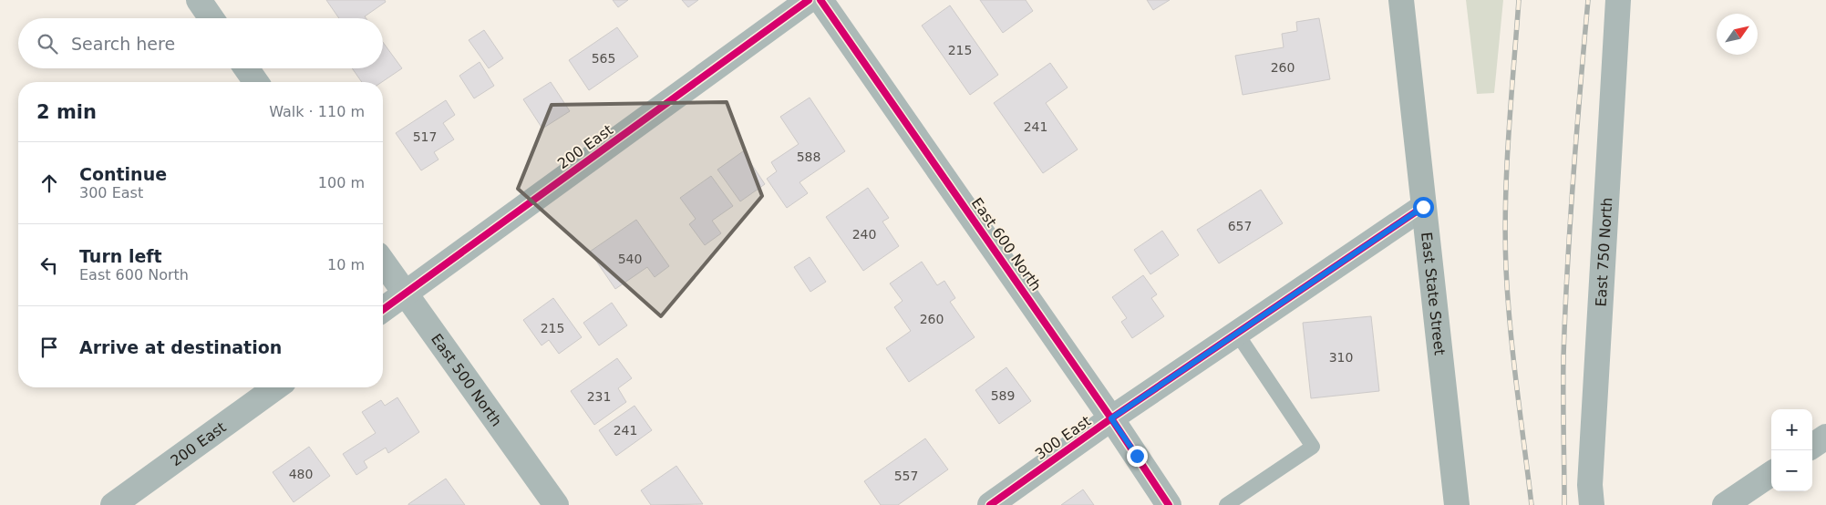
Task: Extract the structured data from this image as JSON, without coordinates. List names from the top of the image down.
{
  "streets": {
    "main road": ["East State Street"],
    "street": [
      "200 East",
      "East 600 North",
      "East 750 North",
      "East 500 North",
      "300 East"
    ]
  },
  "crossings": [
    ["200 East", "East 500 North"],
    ["East 600 North", "300 East"],
    ["East State Street", "300 East"]
  ],
  "house_numbers": [
    "215",
    "565",
    "260",
    "241",
    "517",
    "588",
    "657",
    "240",
    "540",
    "260",
    "215",
    "310",
    "589",
    "231",
    "241",
    "480",
    "557"
  ],
  "north": "top right",
  "page": {
    "search": "Search here",
    "heading": ["2 min", "Walk · 110 m"],
    "list": [
      ["Continue", "300 East", "100 m"],
      ["Turn left", "East 600 North", "10 m"],
      "Arrive at destination"
    ],
    "map_buttons": ["+", "−"]
  }
}
